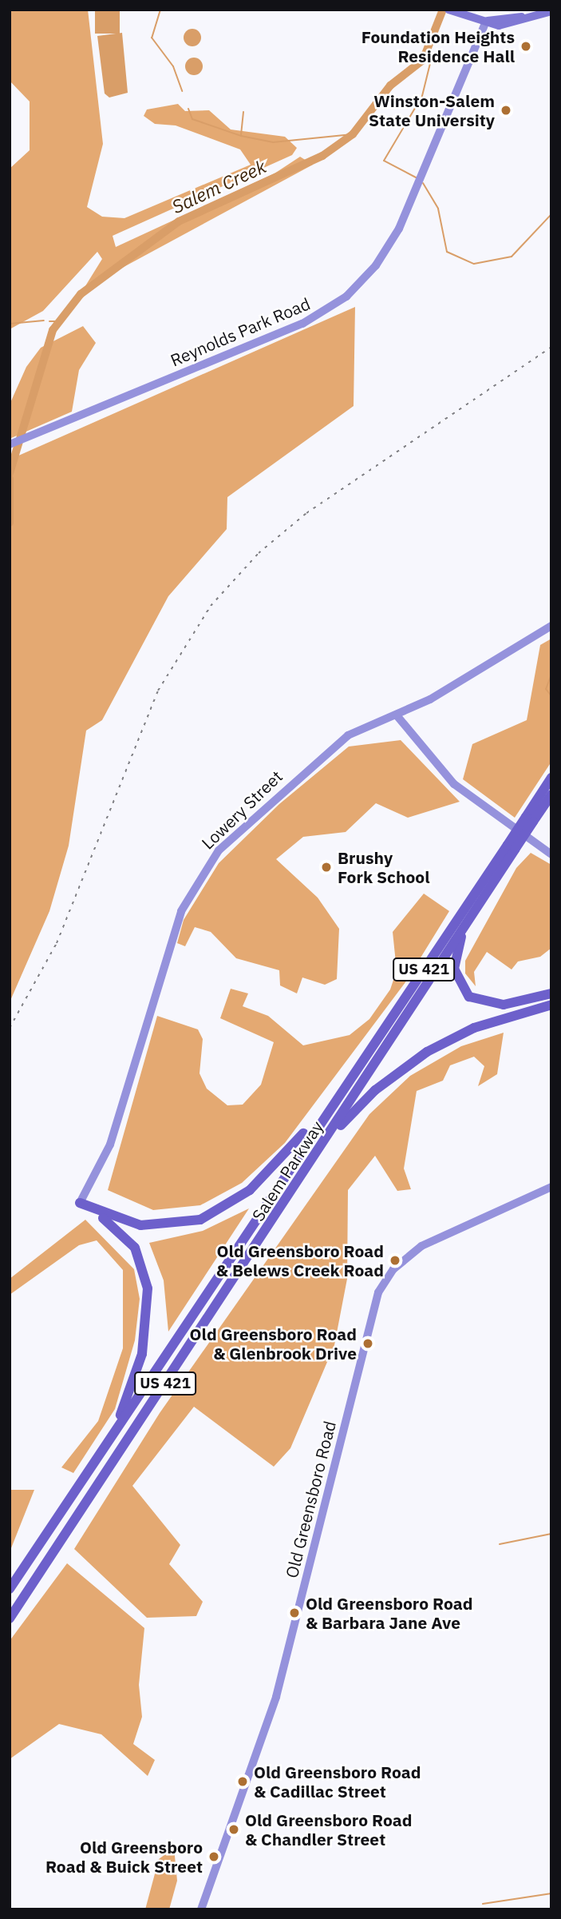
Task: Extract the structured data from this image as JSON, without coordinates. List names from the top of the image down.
{
  "streets": {
    "highway": ["US 421", "Salem Parkway"],
    "main road": ["Reynolds Park Road", "Lowery Street", "Old Greensboro Road"]
  },
  "water": ["Salem Creek"],
  "places": [
    "Foundation Heights Residence Hall",
    "Winston-Salem State University",
    "Brushy Fork School",
    "Old Greensboro Road & Belews Creek Road",
    "Old Greensboro Road & Glenbrook Drive",
    "Old Greensboro Road & Barbara Jane Ave",
    "Old Greensboro Road & Cadillac Street",
    "Old Greensboro Road & Chandler Street",
    "Old Greensboro Road & Buick Street"
  ]
}
